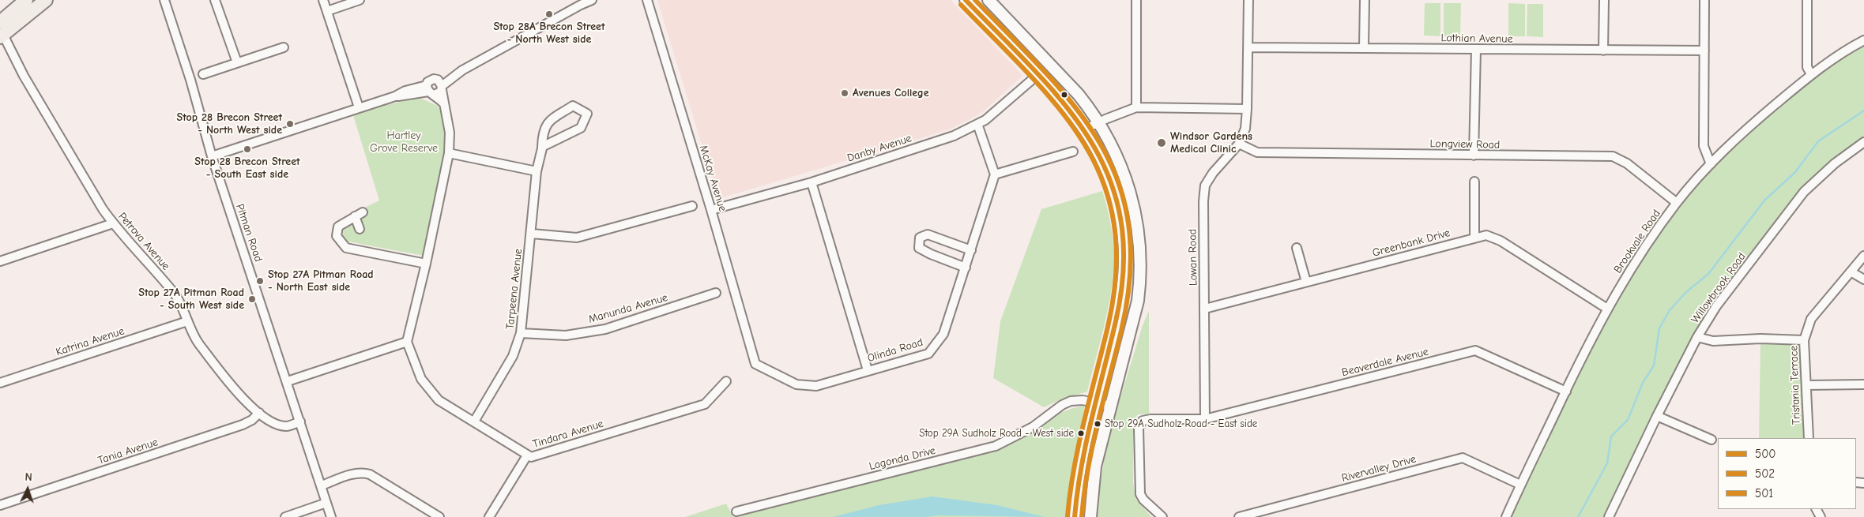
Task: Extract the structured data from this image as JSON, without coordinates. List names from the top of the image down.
{
  "streets": {
    "street": [
      "Lothian Avenue",
      "Longview Road",
      "Danby Avenue",
      "McKay Avenue",
      "Pitman Road",
      "Petrova Avenue",
      "Brookvale Road",
      "Greenbank Drive",
      "Lowan Road",
      "Willowbrook Road",
      "Tarpeena Avenue",
      "Manunda Avenue",
      "Katrina Avenue",
      "Olinda Road",
      "Beaverdale Avenue",
      "Tristania Terrace",
      "Tindara Avenue",
      "Tania Avenue",
      "Lagonda Drive",
      "Rivervalley Drive"
    ]
  },
  "crossings": [
    ["Lothian Avenue", "Lowan Road"],
    ["Longview Road", "Brookvale Road"],
    ["Longview Road", "Lowan Road"],
    ["Danby Avenue", "McKay Avenue"],
    ["McKay Avenue", "Olinda Road"],
    ["Pitman Road", "Petrova Avenue"],
    ["Petrova Avenue", "Katrina Avenue"],
    ["Petrova Avenue", "Tania Avenue"],
    ["Brookvale Road", "Greenbank Drive"],
    ["Brookvale Road", "Beaverdale Avenue"],
    ["Brookvale Road", "Rivervalley Drive"],
    ["Greenbank Drive", "Lowan Road"],
    ["Lowan Road", "Beaverdale Avenue"],
    ["Tarpeena Avenue", "Manunda Avenue"],
    ["Tarpeena Avenue", "Tindara Avenue"]
  ],
  "parks": ["Hartley Grove Reserve"],
  "places": [
    "Stop 28A Brecon Street - North West side",
    "Avenues College",
    "Stop 28 Brecon Street - North West side",
    "Windsor Gardens Medical Clinic",
    "Stop 28 Brecon Street - South East side",
    "Stop 27A Pitman Road - North East side",
    "Stop 27A Pitman Road - South West side",
    "Stop 29A Sudholz Road - East side",
    "Stop 29A Sudholz Road - West side"
  ],
  "lines": ["transit line 500", "transit line 501", "transit line 502"],
  "legend": ["500", "502", "501"],
  "north": "top"
}
